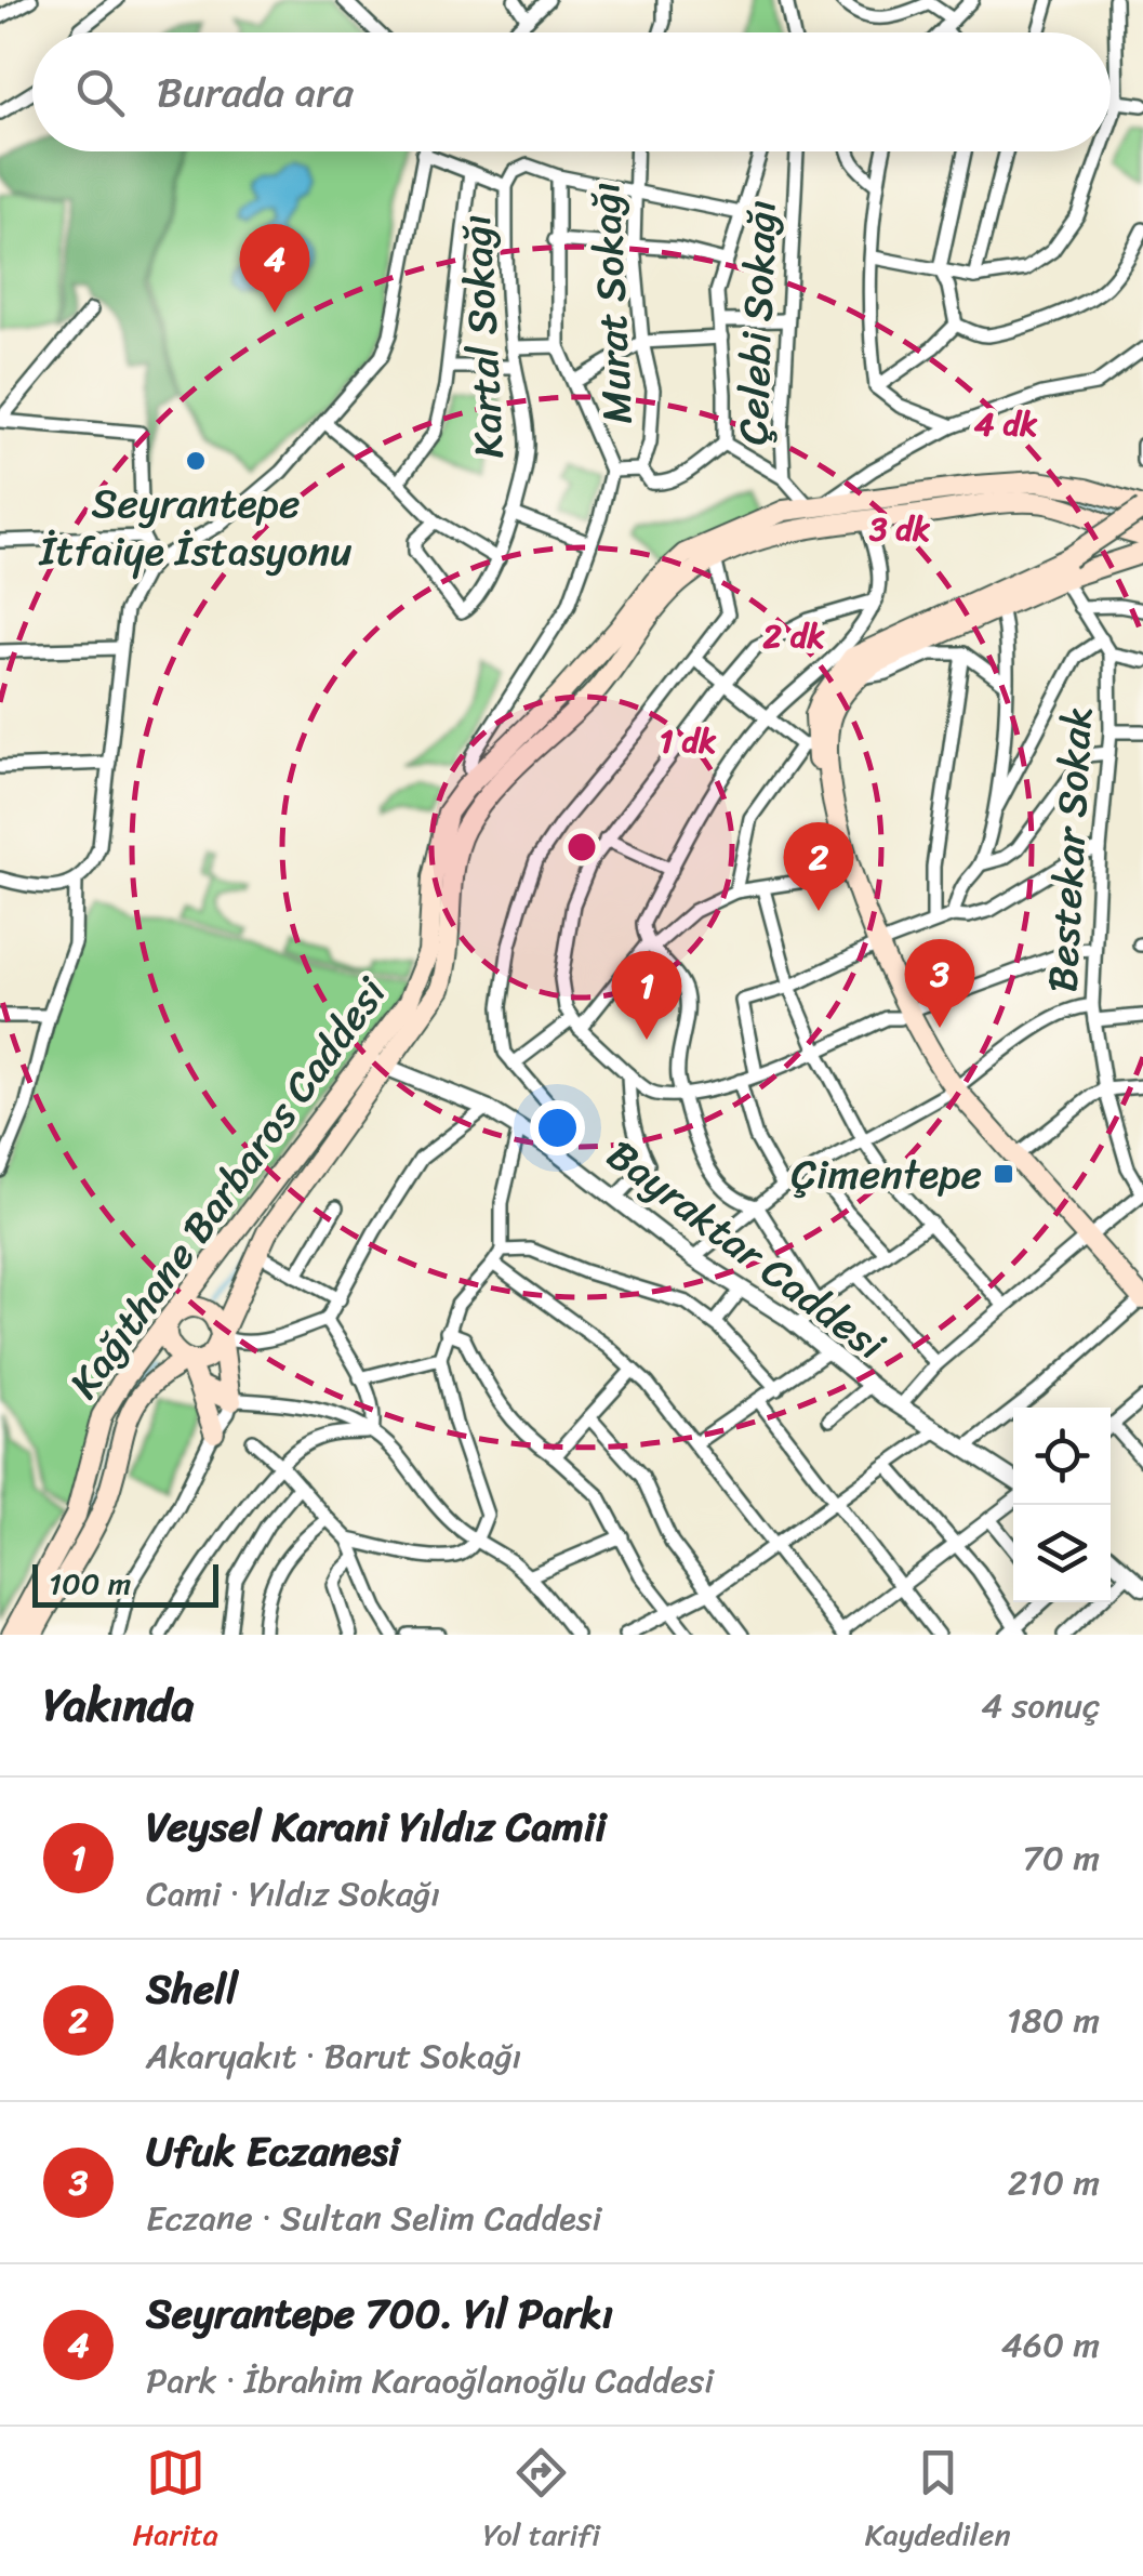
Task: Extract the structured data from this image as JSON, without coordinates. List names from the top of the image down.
{
  "streets": {
    "main road": ["Kağıthane Barbaros Caddesi"],
    "street": [
      "Murat Sokağı",
      "Çelebi Sokağı",
      "Kartal Sokağı",
      "Bestekar Sokak",
      "Bayraktar Caddesi"
    ]
  },
  "crossings": [
    ["Çelebi Sokağı", "Kağıthane Barbaros Caddesi"],
    ["Kağıthane Barbaros Caddesi", "Bayraktar Caddesi"]
  ],
  "places": {
    "other": ["Seyrantepe İtfaiye İstasyonu"],
    "transit": ["Çimentepe"]
  },
  "scale_bar": "100 m",
  "page": {
    "search": "Burada ara",
    "pins": [
      "4",
      "2",
      "3",
      "1"
    ],
    "scale": "100 m",
    "heading": ["Yakında", "4 sonuç"],
    "list": [
      {
        "mark": "1",
        "name": "Veysel Karani Yıldız Camii",
        "note": "Cami · Yıldız Sokağı",
        "value": "70 m"
      },
      {
        "mark": "2",
        "name": "Shell",
        "note": "Akaryakıt · Barut Sokağı",
        "value": "180 m"
      },
      {
        "mark": "3",
        "name": "Ufuk Eczanesi",
        "note": "Eczane · Sultan Selim Caddesi",
        "value": "210 m"
      },
      {
        "mark": "4",
        "name": "Seyrantepe 700. Yıl Parkı",
        "note": "Park · İbrahim Karaoğlanoğlu Caddesi",
        "value": "460 m"
      }
    ],
    "nav": ["Harita", "Yol tarifi", "Kaydedilen"]
  },
  "rings": [
    "4 dk",
    "3 dk",
    "2 dk",
    "1 dk"
  ]
}
